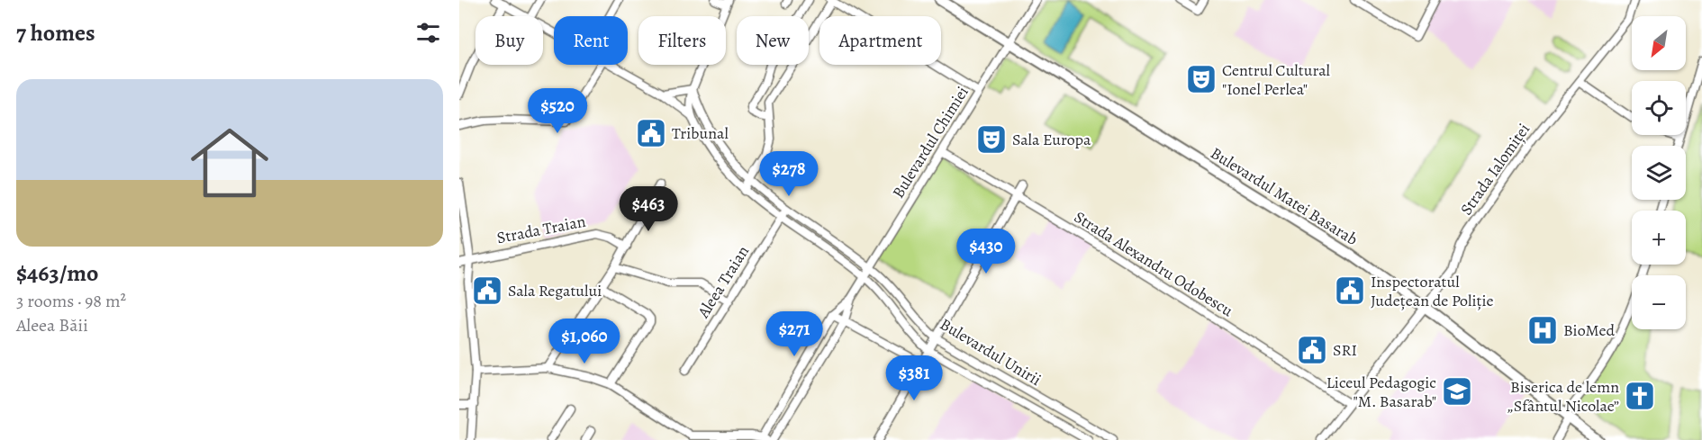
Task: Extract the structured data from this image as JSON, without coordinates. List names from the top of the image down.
{
  "streets": {
    "main road": ["Bulevardul Matei Basarab"],
    "street": [
      "Bulevardul Chimiei",
      "Strada Ialomiței",
      "Strada Traian",
      "Strada Alexandru Odobescu",
      "Aleea Traian",
      "Bulevardul Unirii"
    ]
  },
  "crossings": [
    ["Bulevardul Chimiei", "Bulevardul Matei Basarab"],
    ["Bulevardul Chimiei", "Strada Alexandru Odobescu"],
    ["Bulevardul Chimiei", "Bulevardul Unirii"],
    ["Strada Ialomiței", "Bulevardul Matei Basarab"],
    ["Strada Ialomiței", "Strada Alexandru Odobescu"],
    ["Aleea Traian", "Bulevardul Unirii"]
  ],
  "places": {
    "theatre": ["Centrul Cultural \"Ionel Perlea\"", "Sala Europa"],
    "public building": [
      "Tribunal",
      "Sala Regatului",
      "Inspectoratul Județean de Poliție",
      "SRI"
    ],
    "hospital": ["BioMed"],
    "school or university": ["Liceul Pedagogic \"M. Basarab\""],
    "church": ["Biserica de lemn „Sfântul Nicolae”"]
  },
  "north": "bottom left",
  "page": {
    "heading": "7 homes",
    "map_buttons": ["+", "−"],
    "chip": [
      "Buy",
      "Rent",
      "Filters",
      "New",
      "Apartment"
    ],
    "list": [
      {
        "name": "$463/mo",
        "note": "3 rooms · 98 m² · Aleea Băii"
      }
    ],
    "price": [
      "$520",
      "$278",
      "$463",
      "$430",
      "$271",
      "$1,060",
      "$381"
    ]
  }
}
